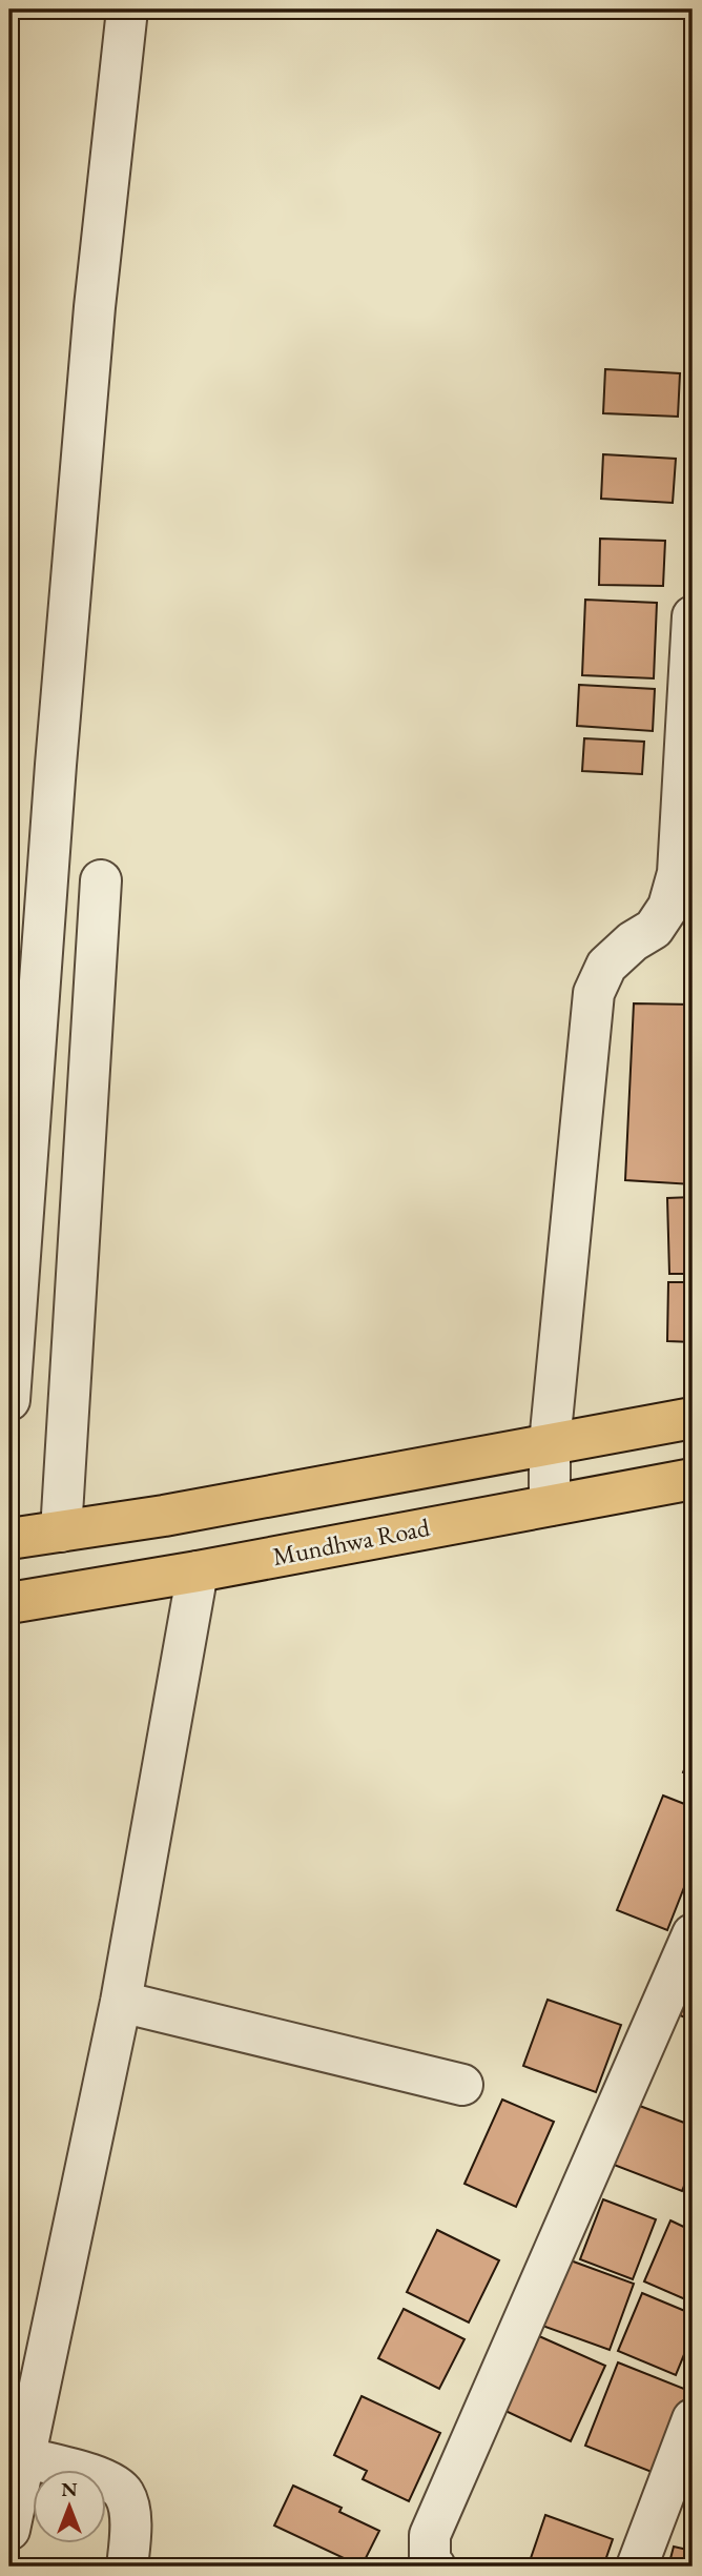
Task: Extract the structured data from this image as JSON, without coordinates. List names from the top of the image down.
{
  "streets": {
    "main road": ["Mundhwa Road"]
  },
  "north": "top"
}
